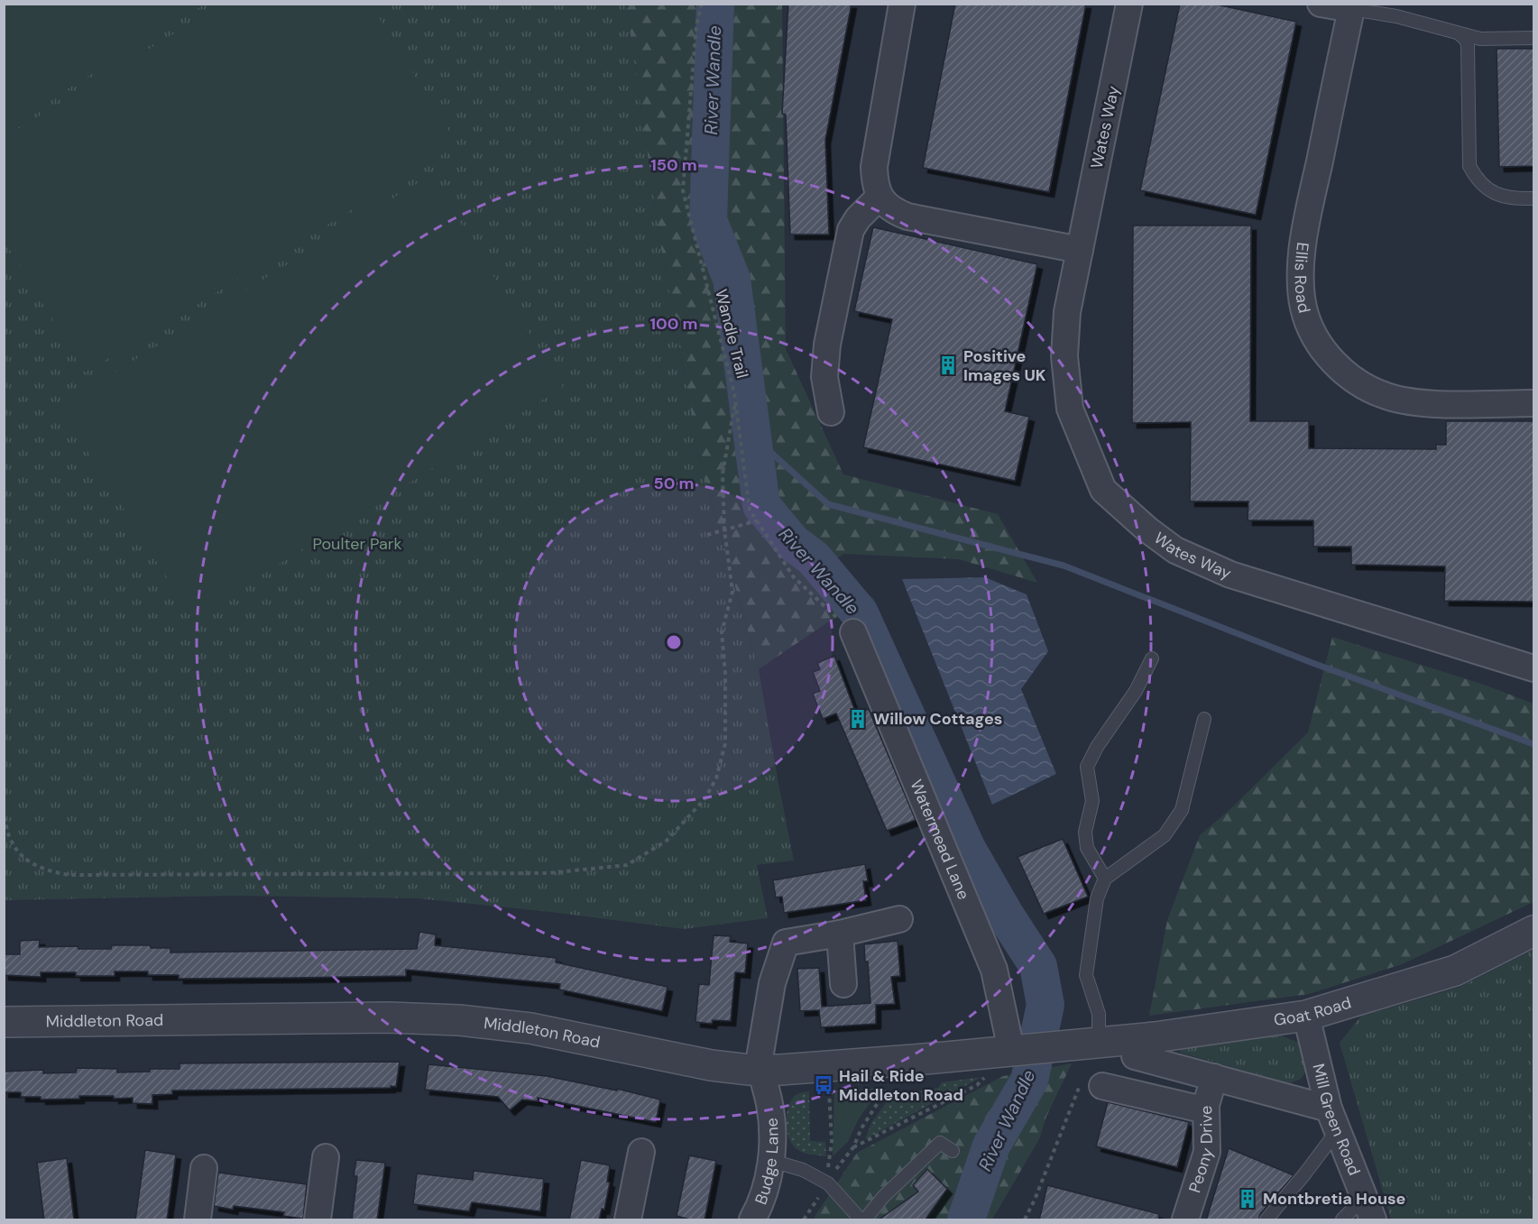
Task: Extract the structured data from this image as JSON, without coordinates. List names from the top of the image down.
{
  "streets": {
    "street": [
      "Wates Way",
      "Ellis Road",
      "Watermead Lane",
      "Goat Road",
      "Middleton Road",
      "Mill Green Road",
      "Peony Drive",
      "Budge Lane"
    ],
    "path": ["Wandle Trail"]
  },
  "crossings": [
    ["Wandle Trail", "Watermead Lane"],
    ["Watermead Lane", "Middleton Road"],
    ["Goat Road", "Middleton Road"],
    ["Goat Road", "Mill Green Road"],
    ["Middleton Road", "Budge Lane"]
  ],
  "water": ["River Wandle"],
  "parks": ["Poulter Park"],
  "places": {
    "building": ["Positive Images UK", "Willow Cottages", "Montbretia House"],
    "bus stop": ["Hail & Ride Middleton Road"]
  },
  "rings": ["150 m", "100 m", "50 m"]
}
